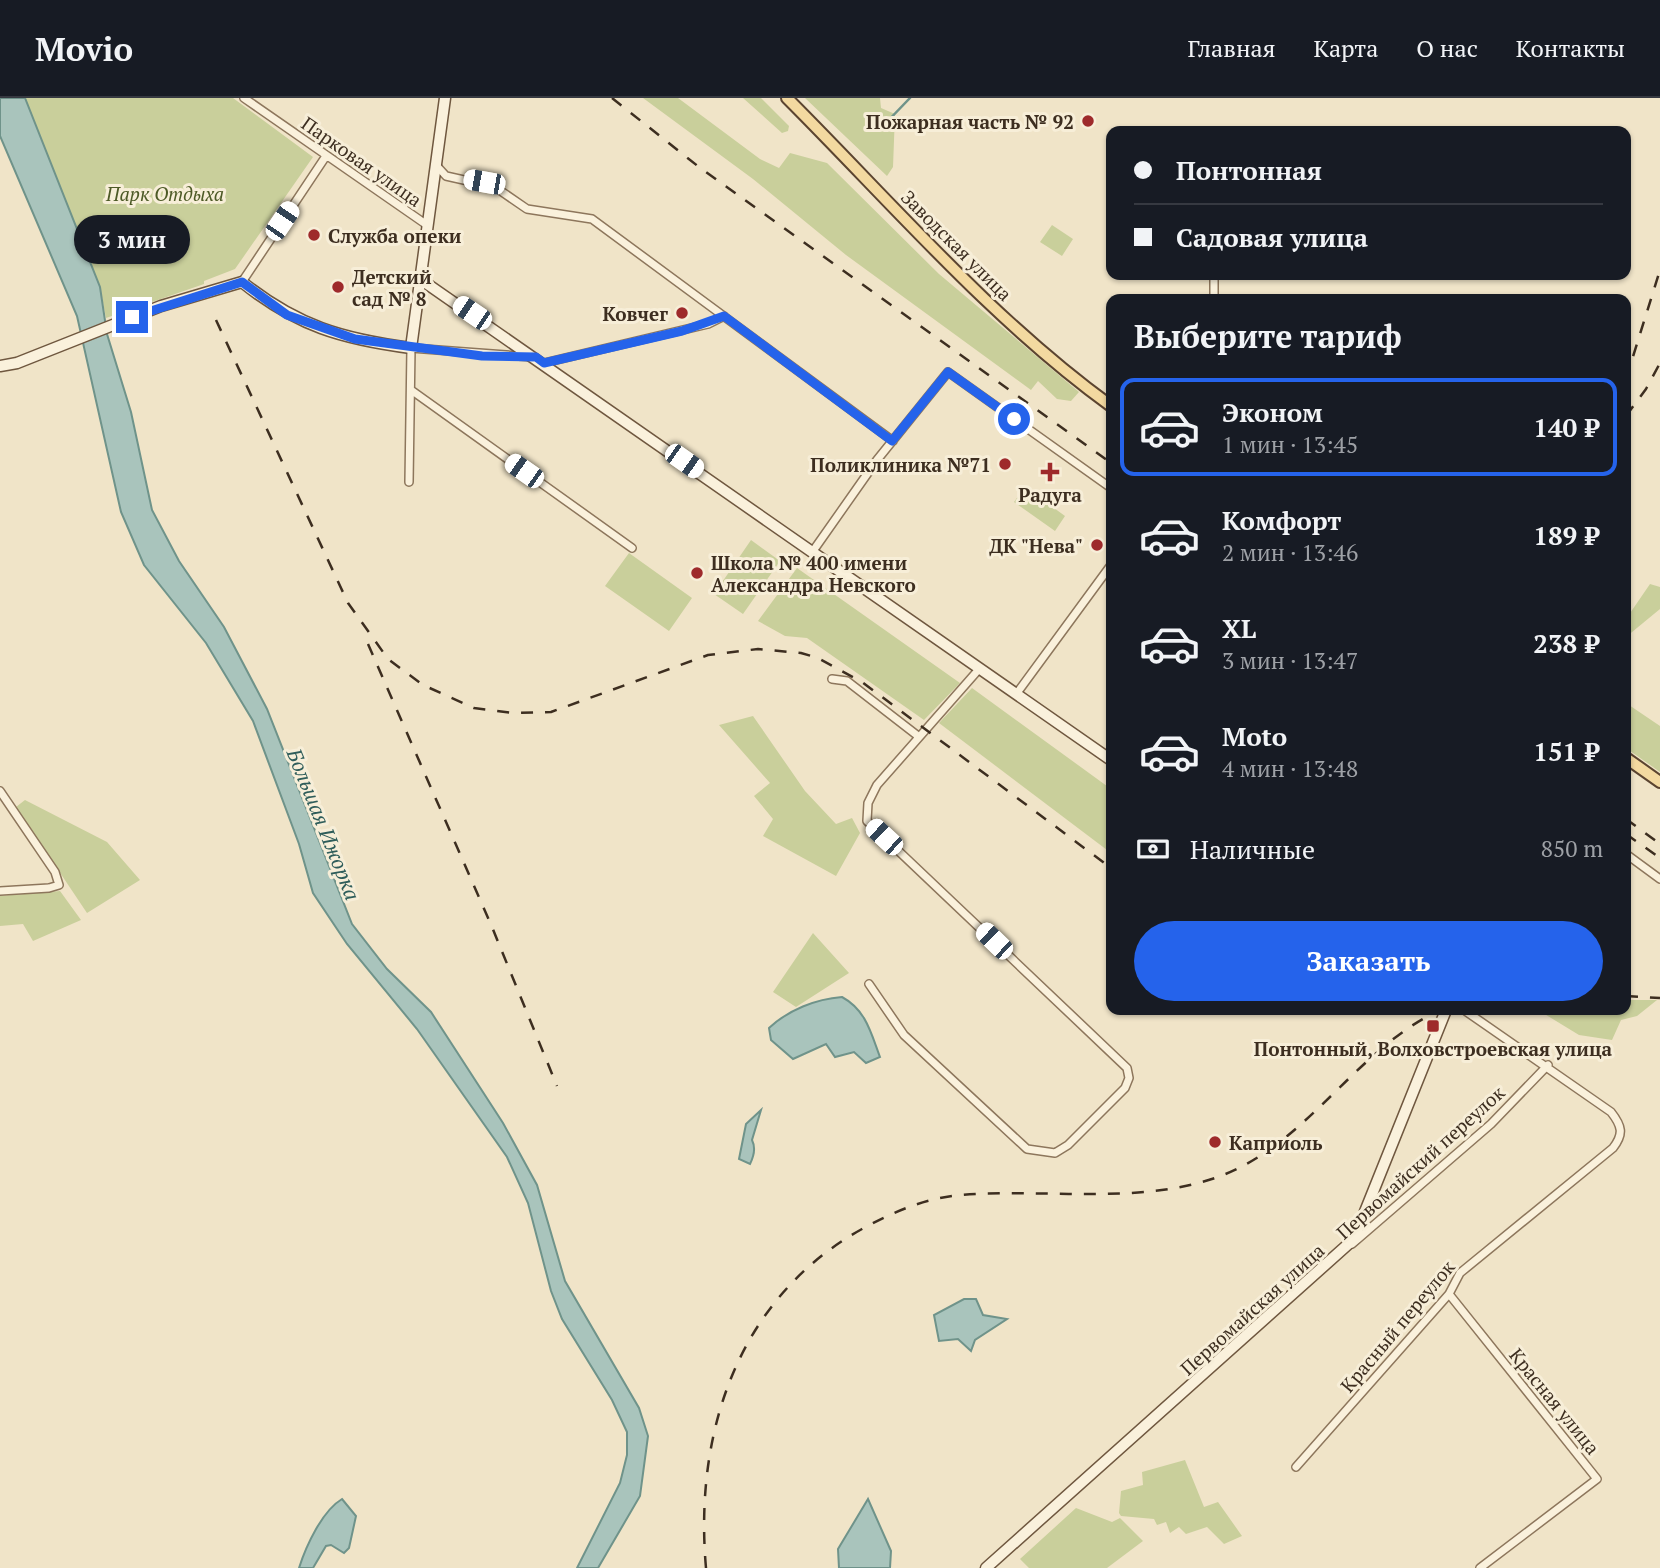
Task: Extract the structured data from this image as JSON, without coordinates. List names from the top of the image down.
{
  "streets": {
    "main road": ["Заводская улица"],
    "street": [
      "Парковая улица",
      "Первомайский переулок",
      "Первомайская улица",
      "Красный переулок",
      "Красная улица"
    ]
  },
  "crossings": [
    ["Первомайский переулок", "Первомайская улица"],
    ["Первомайский переулок", "Красный переулок"],
    ["Красный переулок", "Красная улица"]
  ],
  "water": ["Большая Ижорка"],
  "parks": ["Парк Отдыха"],
  "places": {
    "other": [
      "Пожарная часть № 92",
      "Служба опеки",
      "Детский сад № 8",
      "Ковчег",
      "Поликлиника №71",
      "ДК \"Нева\"",
      "Школа № 400 имени Александра Невского",
      "Каприоль"
    ],
    "health": ["Радуга"],
    "transit": ["Понтонный, Волховстроевская улица"]
  },
  "page": {
    "header": "Movio",
    "nav": [
      "Главная",
      "Карта",
      "О нас",
      "Контакты"
    ],
    "banner": ["Понтонная", "Садовая улица"],
    "bubble": "3 мин",
    "heading": "Выберите тариф",
    "list": [
      {
        "name": "Эконом",
        "note": "1 мин · 13:45",
        "value": "140 ₽"
      },
      {
        "name": "Комфорт",
        "note": "2 мин · 13:46",
        "value": "189 ₽"
      },
      {
        "name": "XL",
        "note": "3 мин · 13:47",
        "value": "238 ₽"
      },
      {
        "name": "Moto",
        "note": "4 мин · 13:48",
        "value": "151 ₽"
      }
    ],
    "pay": ["Наличные", "850 m"],
    "buttons": "Заказать"
  }
}
